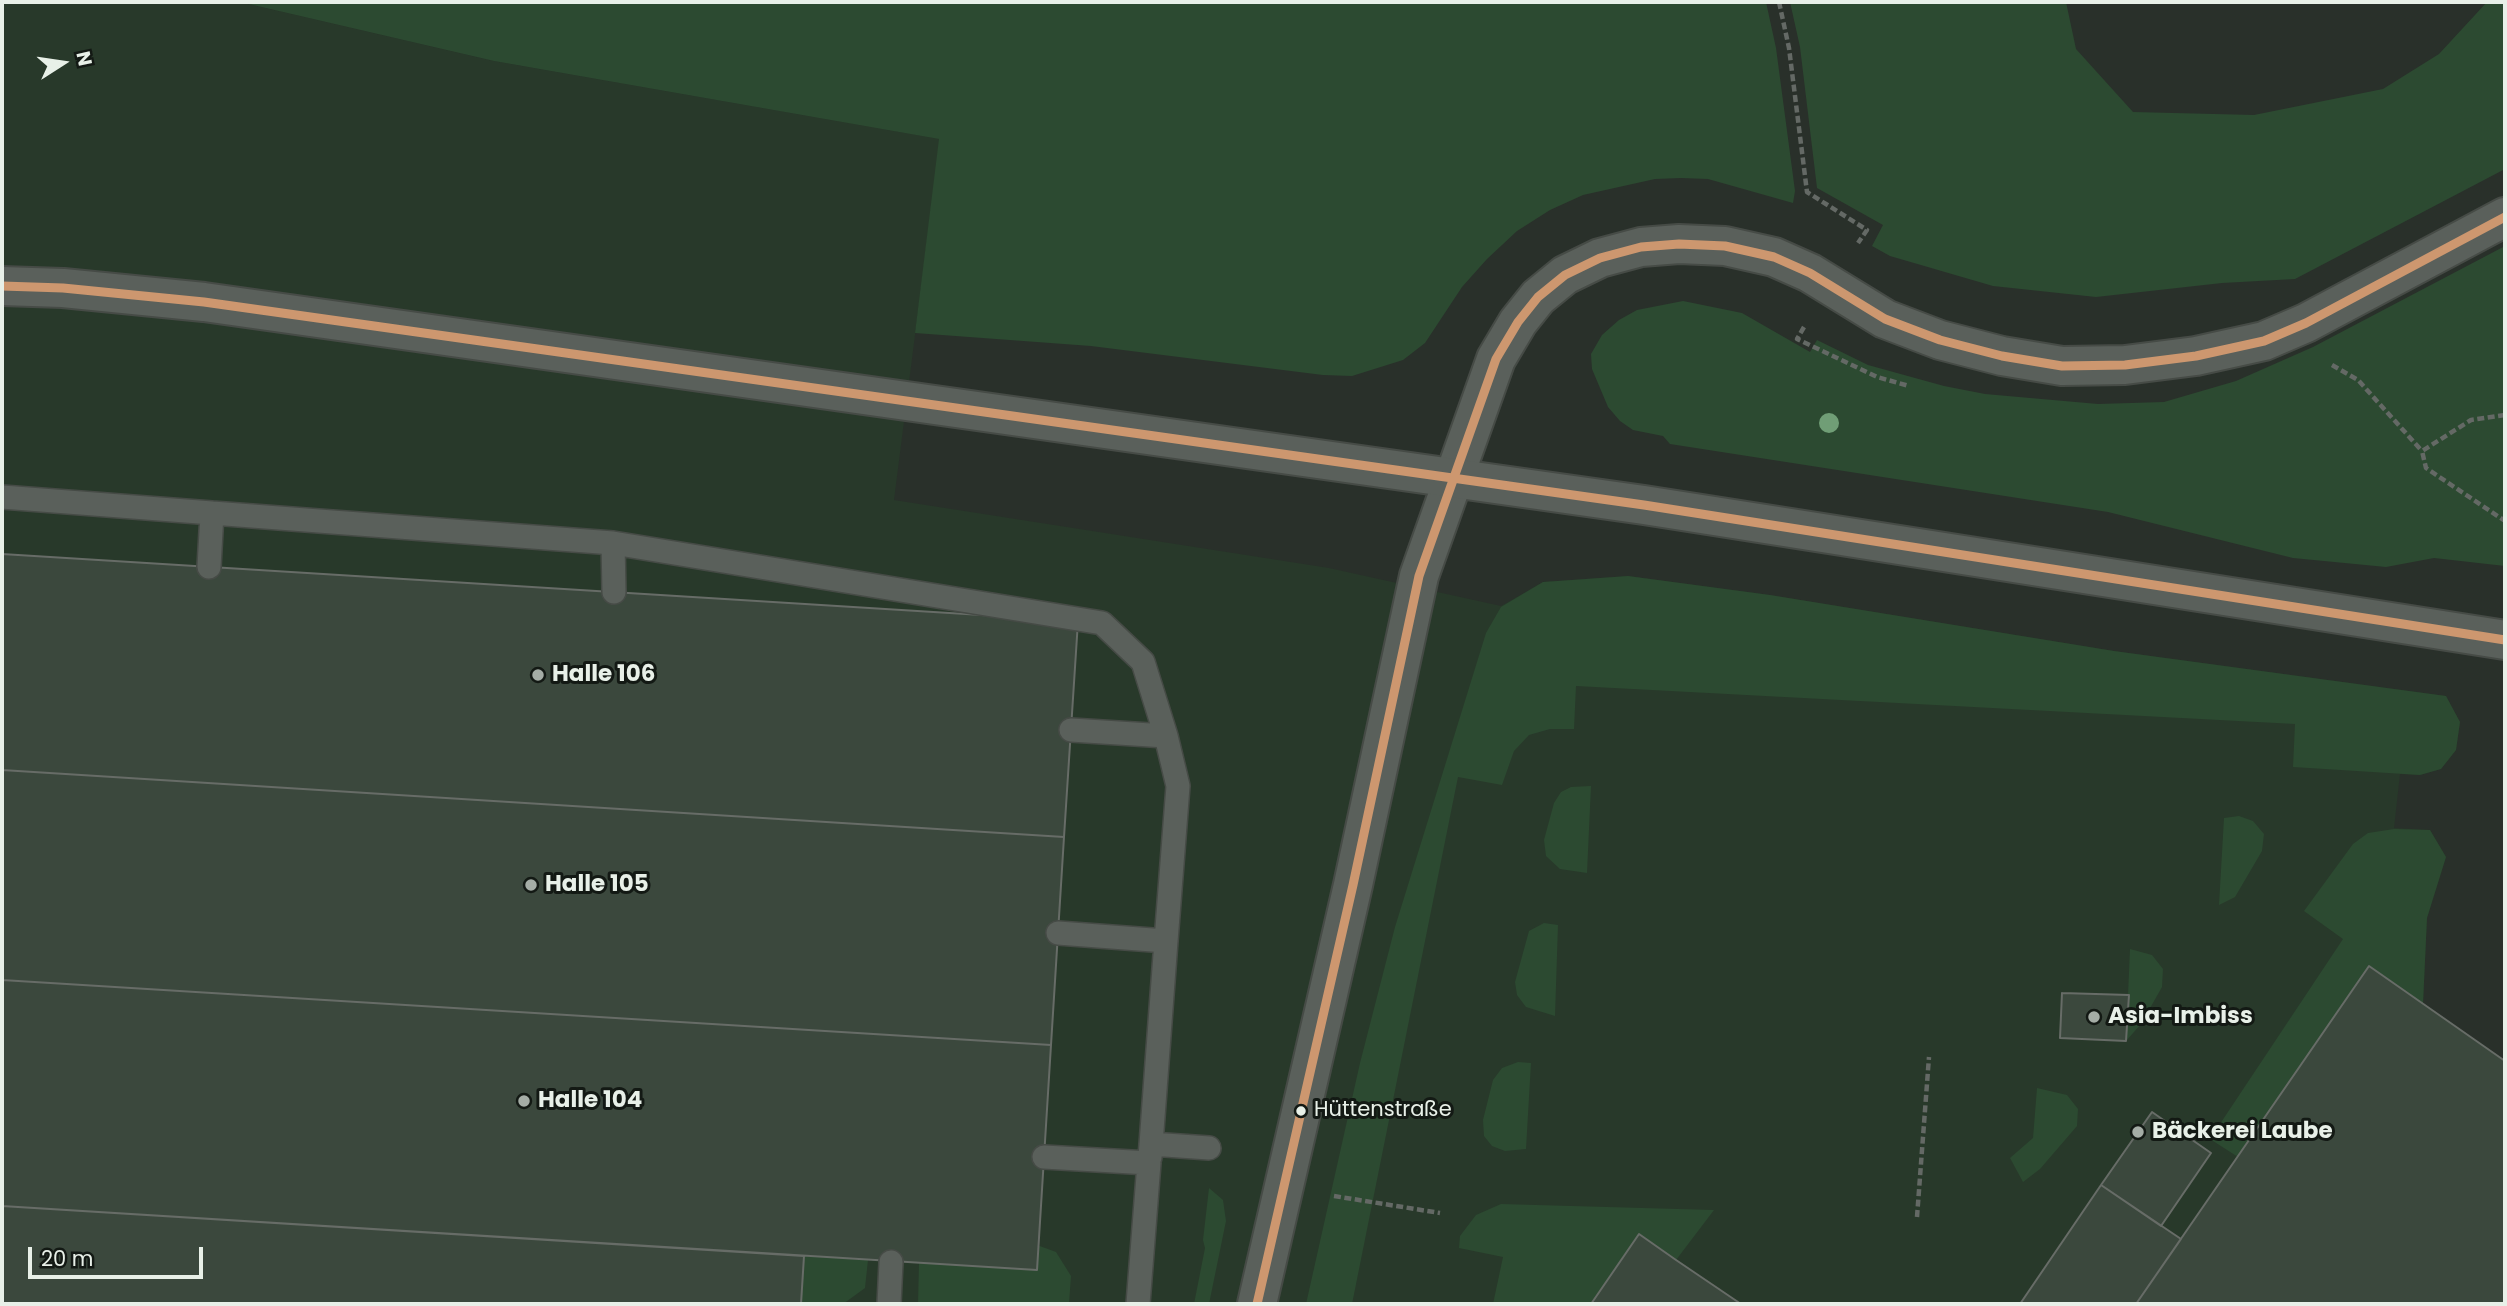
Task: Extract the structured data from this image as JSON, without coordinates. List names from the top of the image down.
{
  "places": [
    "Halle 106",
    "Halle 105",
    "Asia-Imbiss",
    "Halle 104",
    "Hüttenstraße",
    "Bäckerei Laube"
  ],
  "scale_bar": "20 m",
  "north": "right"
}
